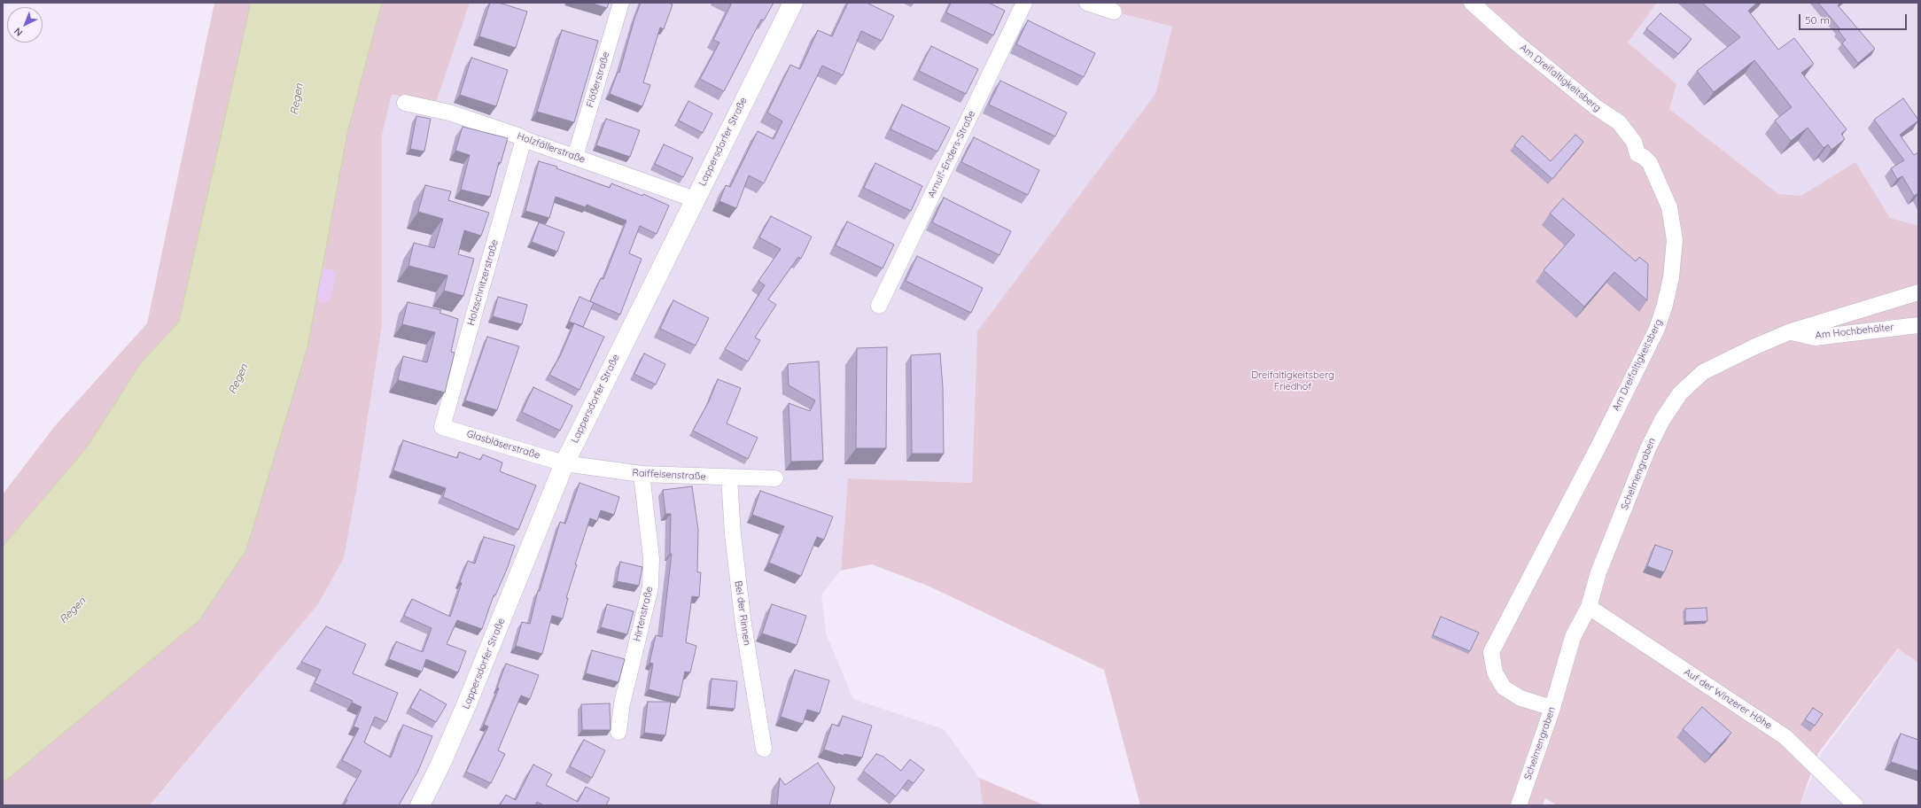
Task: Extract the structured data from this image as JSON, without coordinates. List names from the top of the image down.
{
  "streets": {
    "street": [
      "Am Dreifaltigkeitsberg",
      "Flößerstraße",
      "Lappersdorfer Straße",
      "Holzfällerstraße",
      "Arnulf-Enders-Straße",
      "Holzschnitzerstraße",
      "Am Hochbehälter",
      "Glasbläserstraße",
      "Schelmengraben",
      "Raiffeisenstraße",
      "Bei der Rinnen",
      "Hirtenstraße",
      "Auf der Winzerer Höhe"
    ]
  },
  "crossings": [
    ["Am Dreifaltigkeitsberg", "Schelmengraben"],
    ["Flößerstraße", "Holzfällerstraße"],
    ["Lappersdorfer Straße", "Holzfällerstraße"],
    ["Lappersdorfer Straße", "Glasbläserstraße"],
    ["Lappersdorfer Straße", "Raiffeisenstraße"],
    ["Holzfällerstraße", "Holzschnitzerstraße"],
    ["Holzschnitzerstraße", "Glasbläserstraße"],
    ["Am Hochbehälter", "Schelmengraben"],
    ["Glasbläserstraße", "Raiffeisenstraße"],
    ["Schelmengraben", "Auf der Winzerer Höhe"],
    ["Raiffeisenstraße", "Bei der Rinnen"],
    ["Raiffeisenstraße", "Hirtenstraße"]
  ],
  "water": ["Regen"],
  "parks": ["Dreifaltigkeitsberg Friedhof"],
  "scale_bar": "50 m",
  "north": "bottom left"
}
